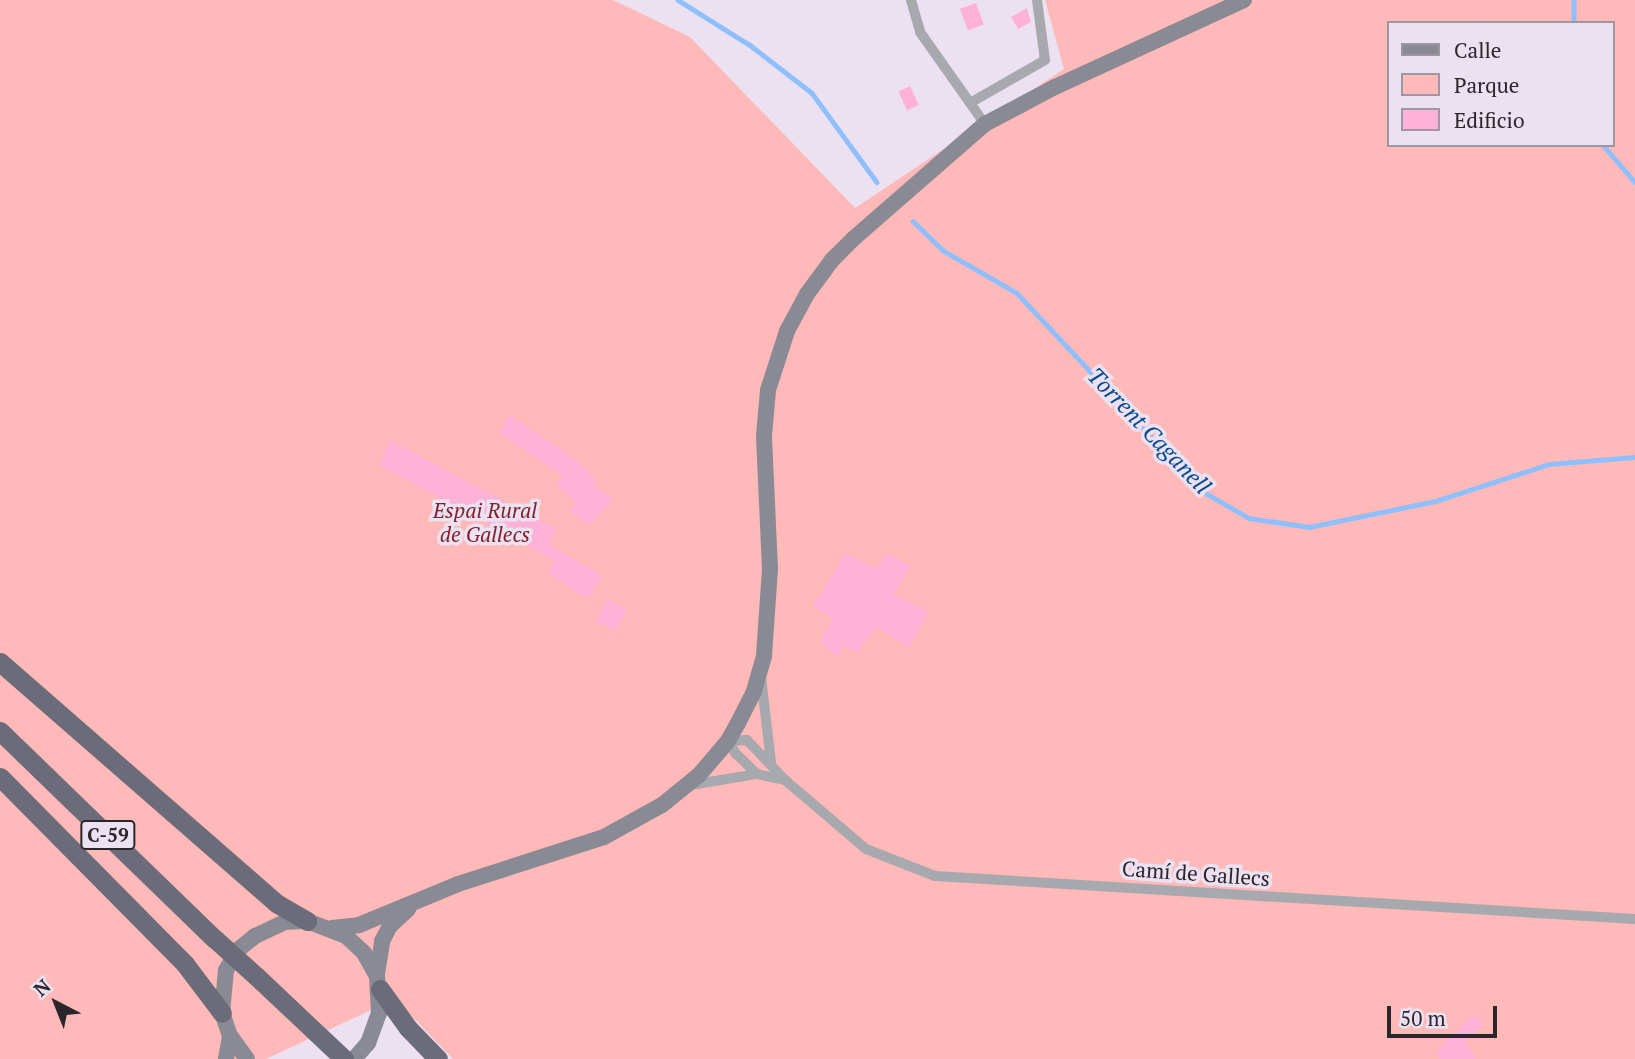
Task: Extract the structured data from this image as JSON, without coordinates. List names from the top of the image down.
{
  "streets": {
    "highway": ["C-59"],
    "street": ["Camí de Gallecs"]
  },
  "water": ["Torrent Caganell"],
  "parks": ["Espai Rural de Gallecs"],
  "legend": ["Calle", "Parque", "Edificio"],
  "scale_bar": "50 m",
  "north": "top left"
}
